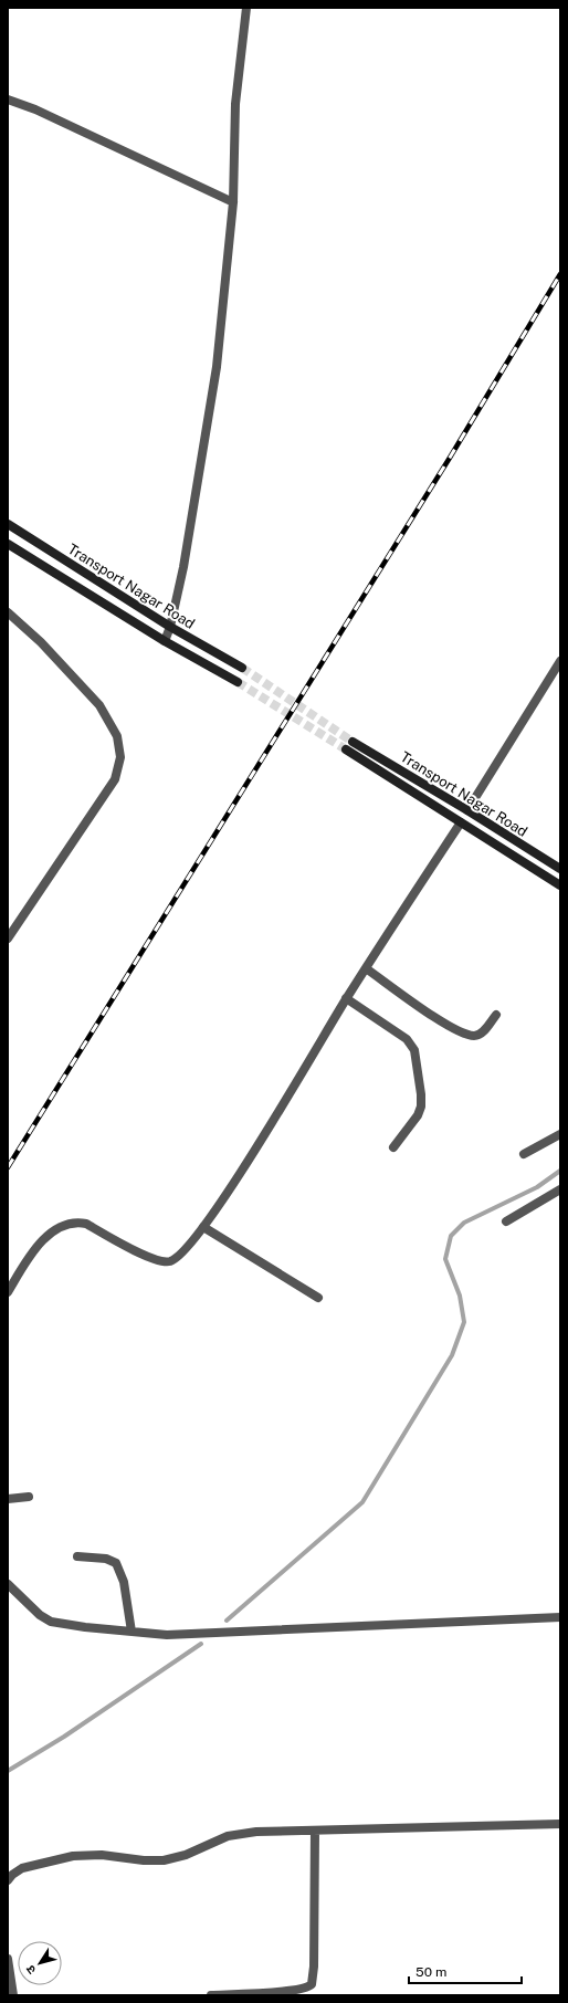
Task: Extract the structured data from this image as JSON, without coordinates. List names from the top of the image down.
{
  "streets": {
    "main road": ["Transport Nagar Road"]
  },
  "scale_bar": "50 m",
  "north": "bottom left"
}
